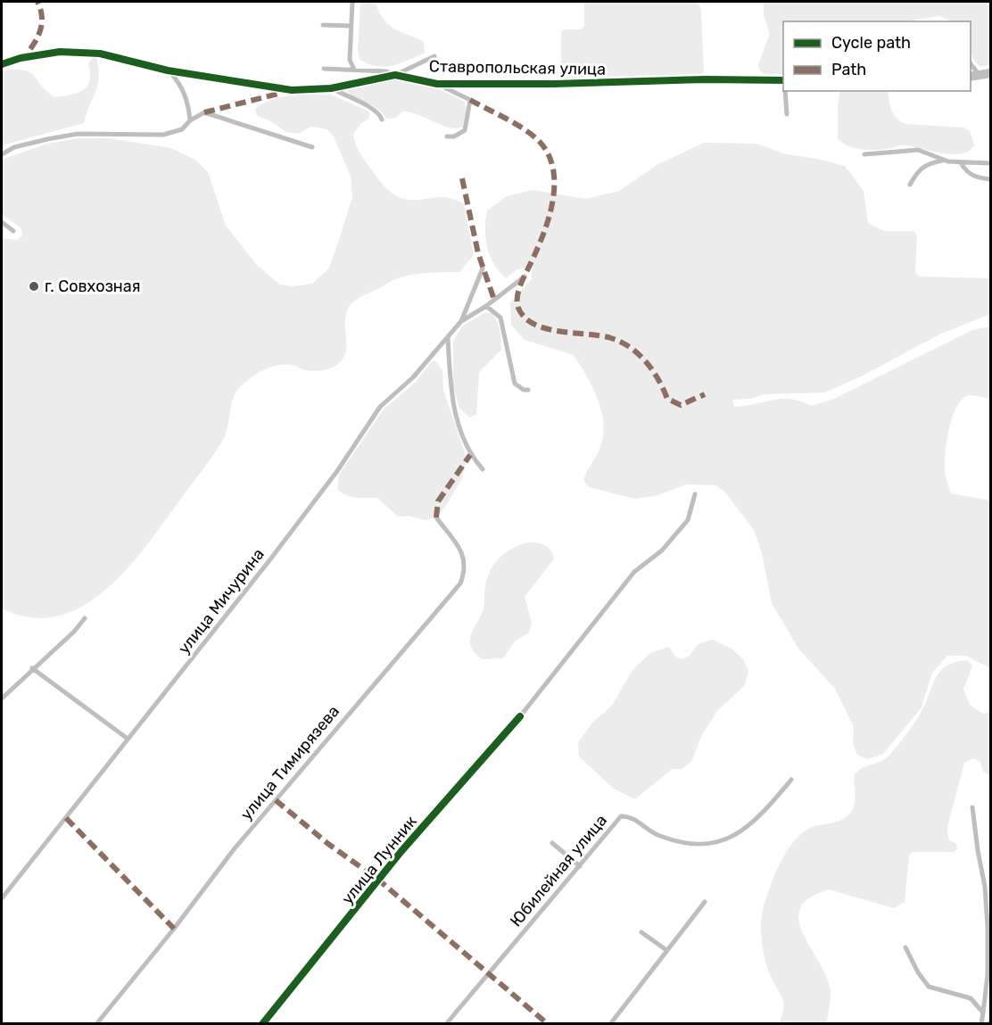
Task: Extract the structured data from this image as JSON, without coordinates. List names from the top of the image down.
{
  "streets": {
    "street": ["Ставропольская улица", "улица Лунник"],
    "lane": ["улица Мичурина", "улица Тимирязева", "Юбилейная улица"]
  },
  "places": ["г. Совхозная"],
  "legend": ["Cycle path", "Path"]
}
